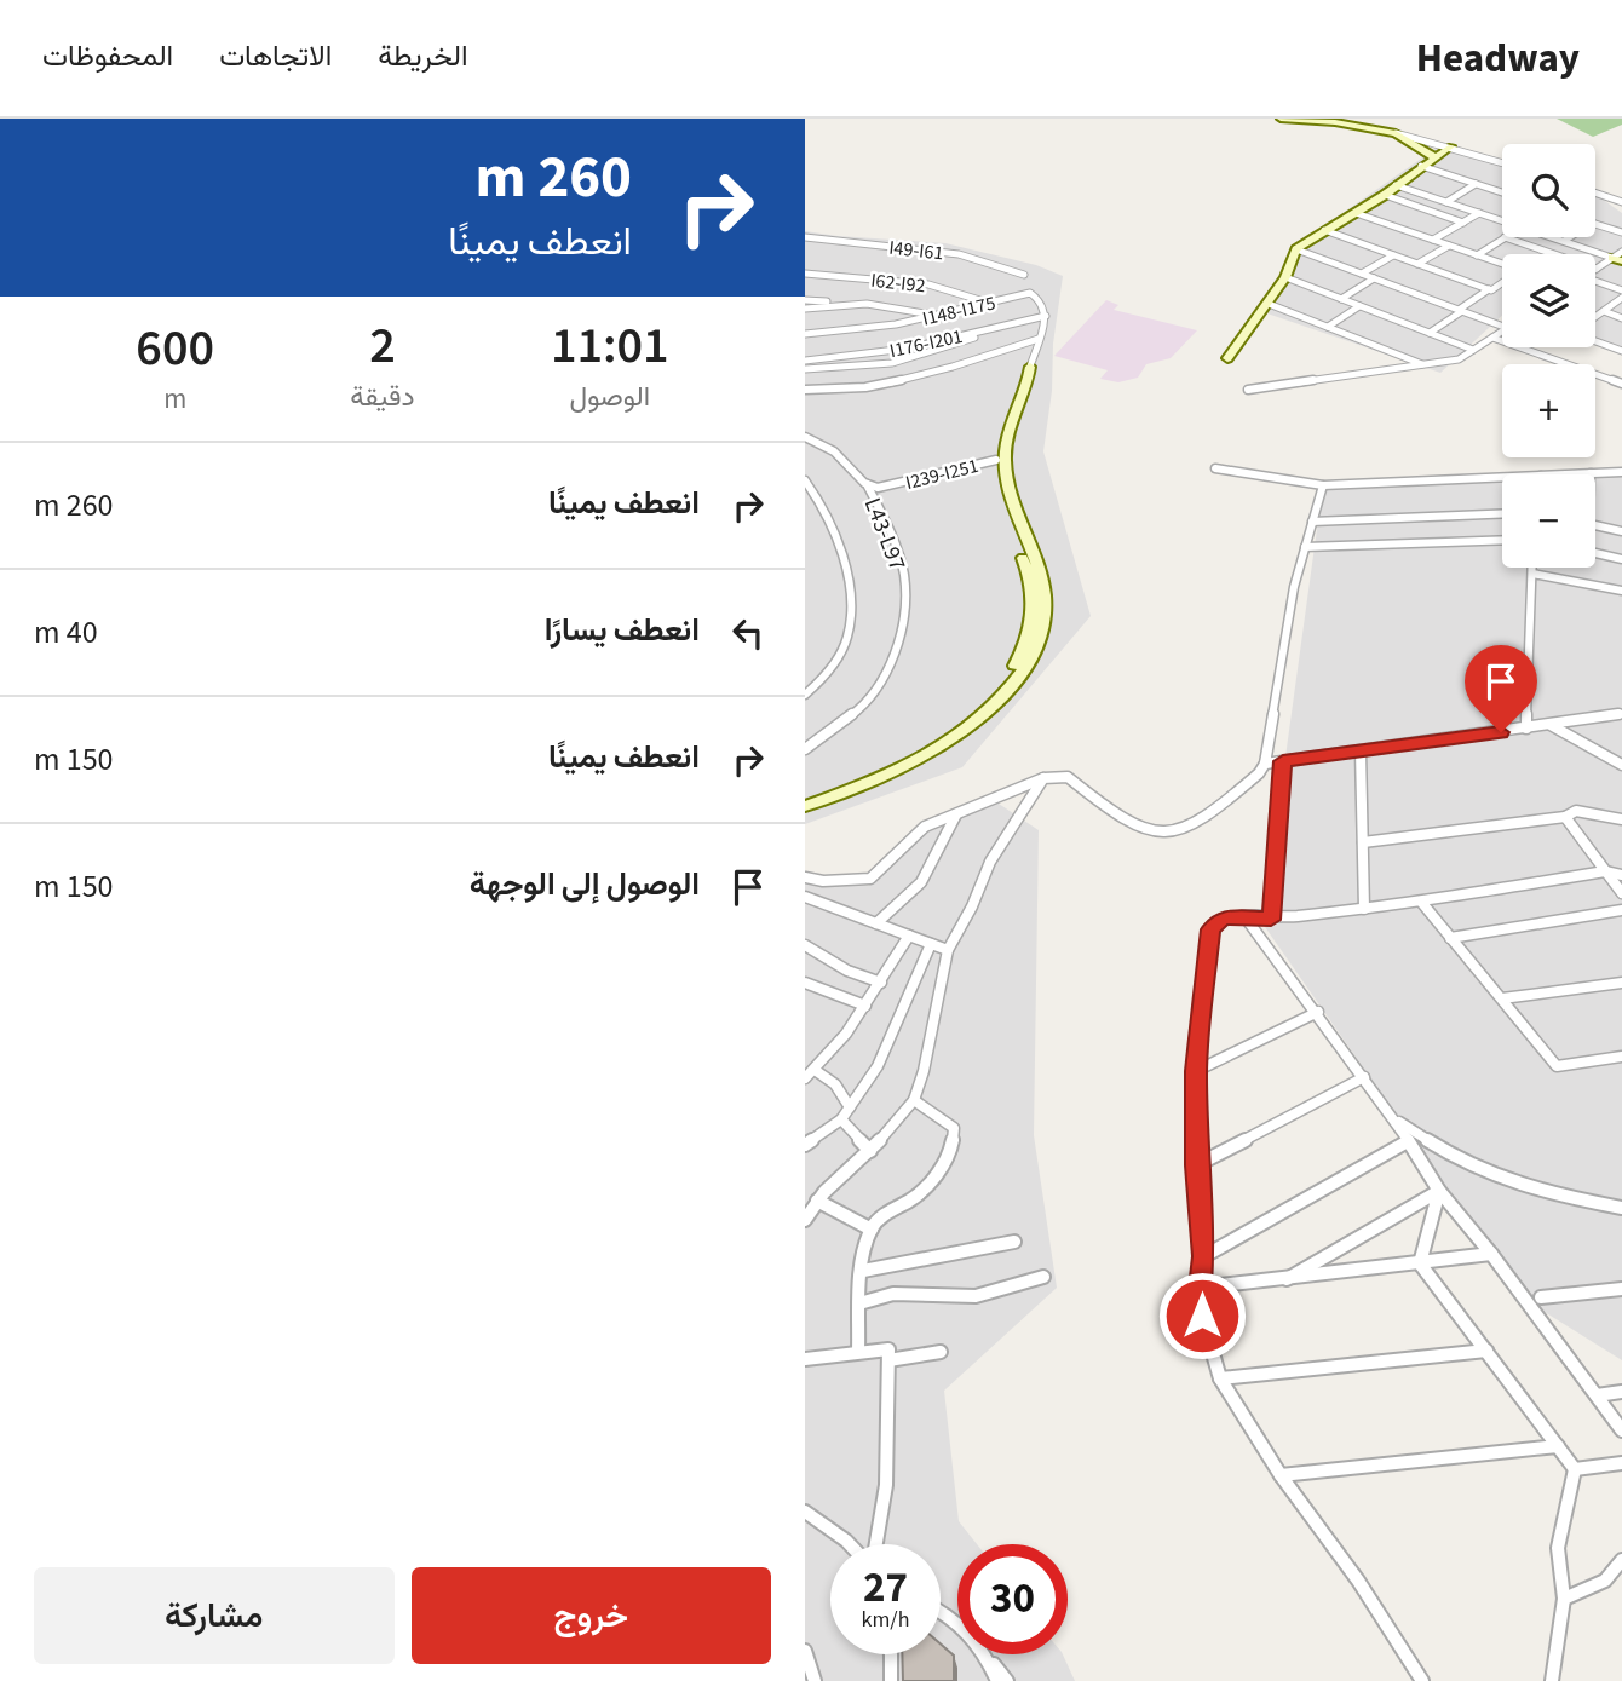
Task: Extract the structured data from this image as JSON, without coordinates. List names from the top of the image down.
{
  "streets": {
    "street": [
      "I49-I61",
      "I62-I92",
      "I148-I175",
      "I176-I201",
      "I239-I251",
      "L43-L97"
    ]
  },
  "crossings": [
    ["I62-I92", "I148-I175"],
    ["I148-I175", "I176-I201"],
    ["I239-I251", "L43-L97"]
  ],
  "page": {
    "header": "Headway",
    "nav": ["الخريطة", "الاتجاهات", "المحفوظات"],
    "turn": ["260 m", "انعطف يمينًا"],
    "map_buttons": ["+", "−"],
    "eta": [
      "11:01",
      "الوصول",
      "2",
      "دقيقة",
      "600",
      "m"
    ],
    "list": [
      {
        "name": "انعطف يمينًا",
        "value": "260 m"
      },
      {
        "name": "انعطف يسارًا",
        "value": "40 m"
      },
      {
        "name": "انعطف يمينًا",
        "value": "150 m"
      },
      {
        "name": "الوصول إلى الوجهة",
        "value": "150 m"
      }
    ],
    "speed": "27 km/h",
    "limit": "30",
    "buttons": ["خروج", "مشاركة"]
  }
}
